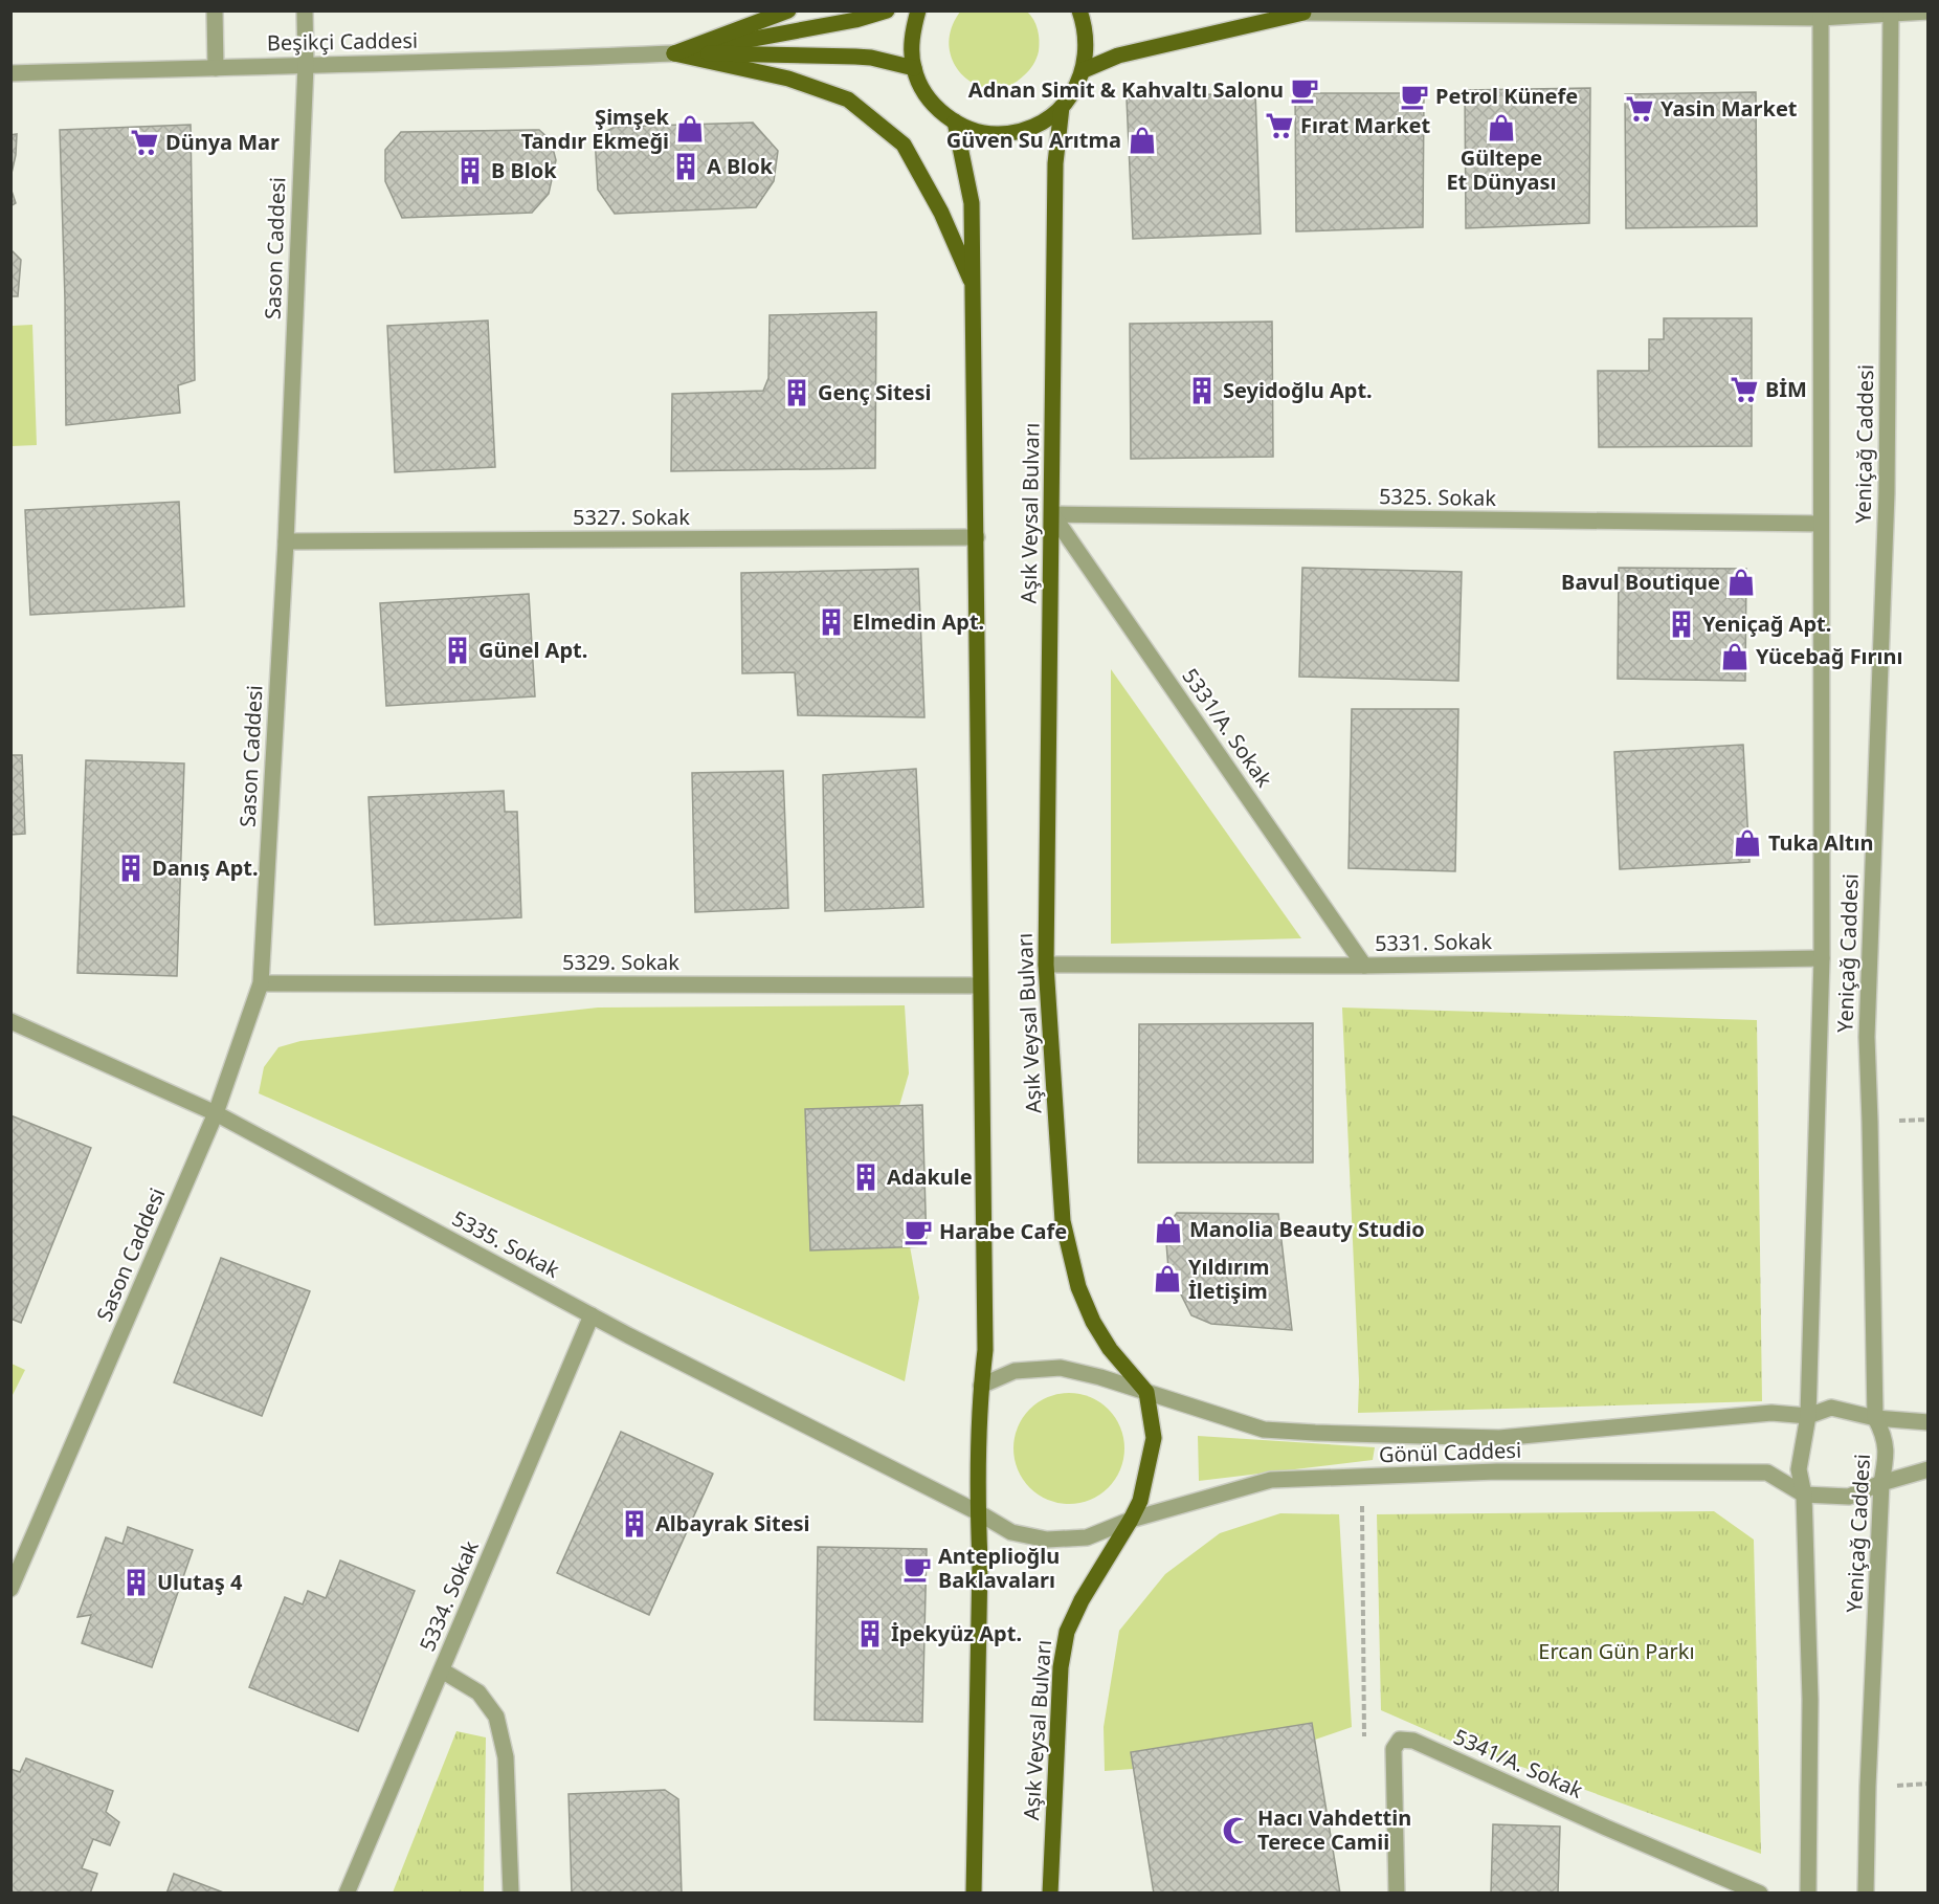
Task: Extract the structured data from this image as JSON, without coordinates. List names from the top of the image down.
{
  "streets": {
    "main road": ["Beşikçi Caddesi", "Aşık Veysal Bulvarı"],
    "street": [
      "Sason Caddesi",
      "Yeniçağ Caddesi",
      "5325. Sokak",
      "5327. Sokak",
      "5331/A. Sokak",
      "5331. Sokak",
      "5329. Sokak",
      "5335. Sokak",
      "Gönül Caddesi",
      "5334. Sokak",
      "5341/A. Sokak"
    ]
  },
  "crossings": [
    ["Beşikçi Caddesi", "Sason Caddesi"],
    ["Beşikçi Caddesi", "Aşık Veysal Bulvarı"],
    ["Sason Caddesi", "5327. Sokak"],
    ["Sason Caddesi", "5329. Sokak"],
    ["Sason Caddesi", "5335. Sokak"],
    ["Yeniçağ Caddesi", "5325. Sokak"],
    ["Yeniçağ Caddesi", "5331. Sokak"],
    ["Yeniçağ Caddesi", "Gönül Caddesi"],
    ["5325. Sokak", "Aşık Veysal Bulvarı"],
    ["5325. Sokak", "5331/A. Sokak"],
    ["Aşık Veysal Bulvarı", "5331/A. Sokak"],
    ["Aşık Veysal Bulvarı", "5331. Sokak"],
    ["Aşık Veysal Bulvarı", "5335. Sokak"],
    ["Aşık Veysal Bulvarı", "Gönül Caddesi"],
    ["5331/A. Sokak", "5331. Sokak"],
    ["5335. Sokak", "Gönül Caddesi"],
    ["5335. Sokak", "5334. Sokak"]
  ],
  "parks": ["Ercan Gün Parkı"],
  "places": {
    "cafe": [
      "Adnan Simit & Kahvaltı Salonu",
      "Petrol Künefe",
      "Harabe Cafe",
      "Anteplioğlu Baklavaları"
    ],
    "supermarket": [
      "Yasin Market",
      "Fırat Market",
      "Dünya Mar",
      "BİM"
    ],
    "shop": [
      "Gültepe Et Dünyası",
      "Şimşek Tandır Ekmeği",
      "Güven Su Arıtma",
      "Bavul Boutique",
      "Yücebağ Fırını",
      "Tuka Altın",
      "Manolia Beauty Studio",
      "Yıldırım İletişim"
    ],
    "building": [
      "A Blok",
      "B Blok",
      "Seyidoğlu Apt.",
      "Genç Sitesi",
      "Elmedin Apt.",
      "Yeniçağ Apt.",
      "Günel Apt.",
      "Danış Apt.",
      "Adakule",
      "Albayrak Sitesi",
      "Ulutaş 4",
      "İpekyüz Apt."
    ],
    "mosque": ["Hacı Vahdettin Terece Camii"]
  }
}
